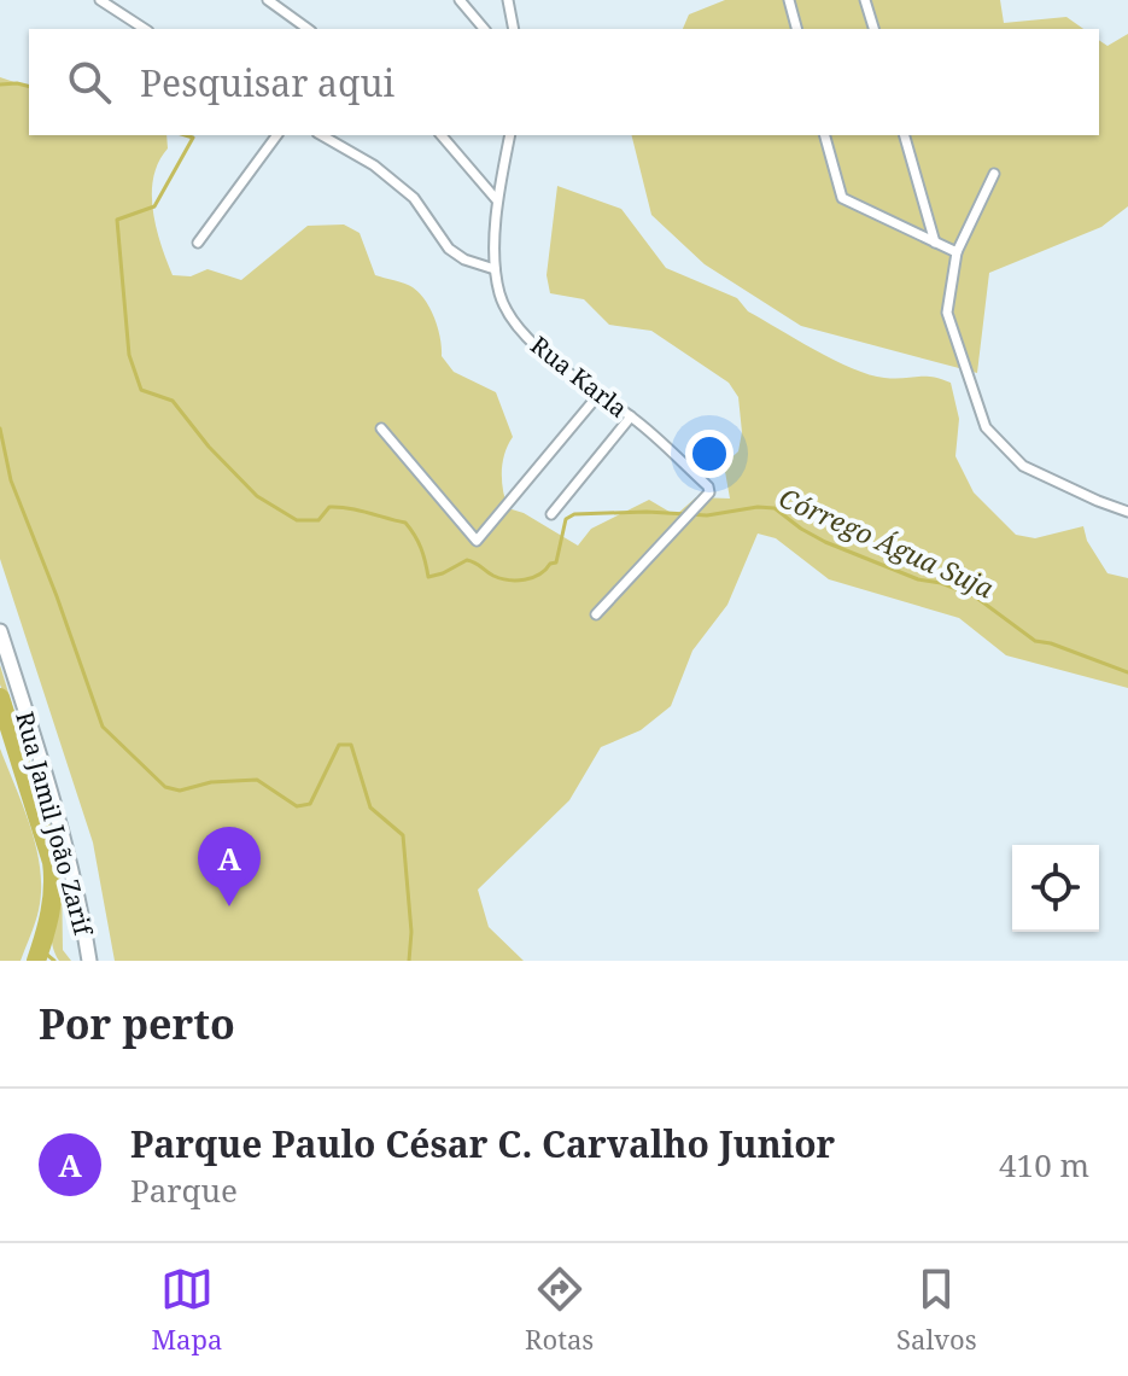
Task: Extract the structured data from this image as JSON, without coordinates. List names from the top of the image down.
{
  "streets": {
    "main road": ["Rua Jamil João Zarif"],
    "street": ["Rua Karla"]
  },
  "water": ["Córrego Água Suja"],
  "page": {
    "search": "Pesquisar aqui",
    "pins": "A",
    "heading": "Por perto",
    "list": [
      {
        "mark": "A",
        "name": "Parque Paulo César C. Carvalho Junior",
        "note": "Parque",
        "value": "410 m"
      }
    ],
    "nav": ["Mapa", "Rotas", "Salvos"]
  }
}
